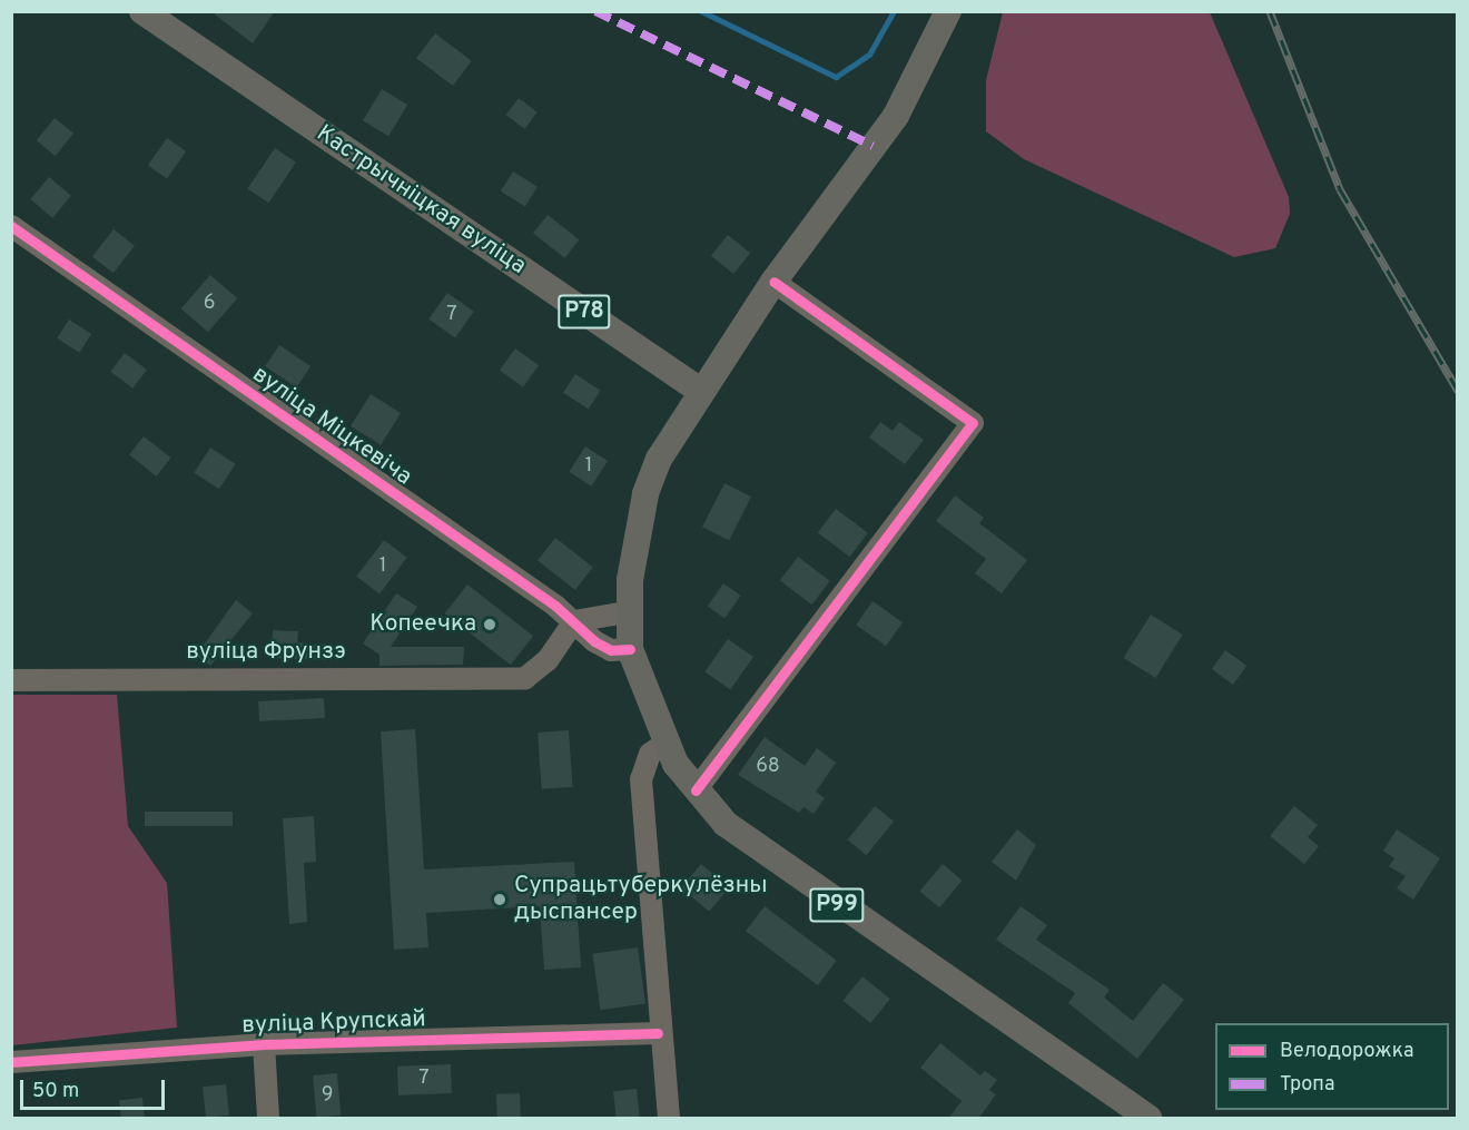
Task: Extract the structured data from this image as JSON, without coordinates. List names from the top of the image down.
{
  "streets": {
    "main road": ["Кастрычніцкая вуліца", "Р78", "Р99"],
    "street": ["вуліца Міцкевіча", "вуліца Фрунзэ", "вуліца Крупскай"]
  },
  "crossings": [
    ["Кастрычніцкая вуліца", "Р99"],
    ["вуліца Міцкевіча", "вуліца Фрунзэ"],
    ["вуліца Міцкевіча", "Р99"]
  ],
  "places": ["Копеечка", "Супрацьтуберкулёзны дыспансер"],
  "house_numbers": [
    "6",
    "7",
    "1",
    "1",
    "68",
    "7",
    "9"
  ],
  "legend": ["Велодорожка", "Тропа"],
  "scale_bar": "50 m"
}
